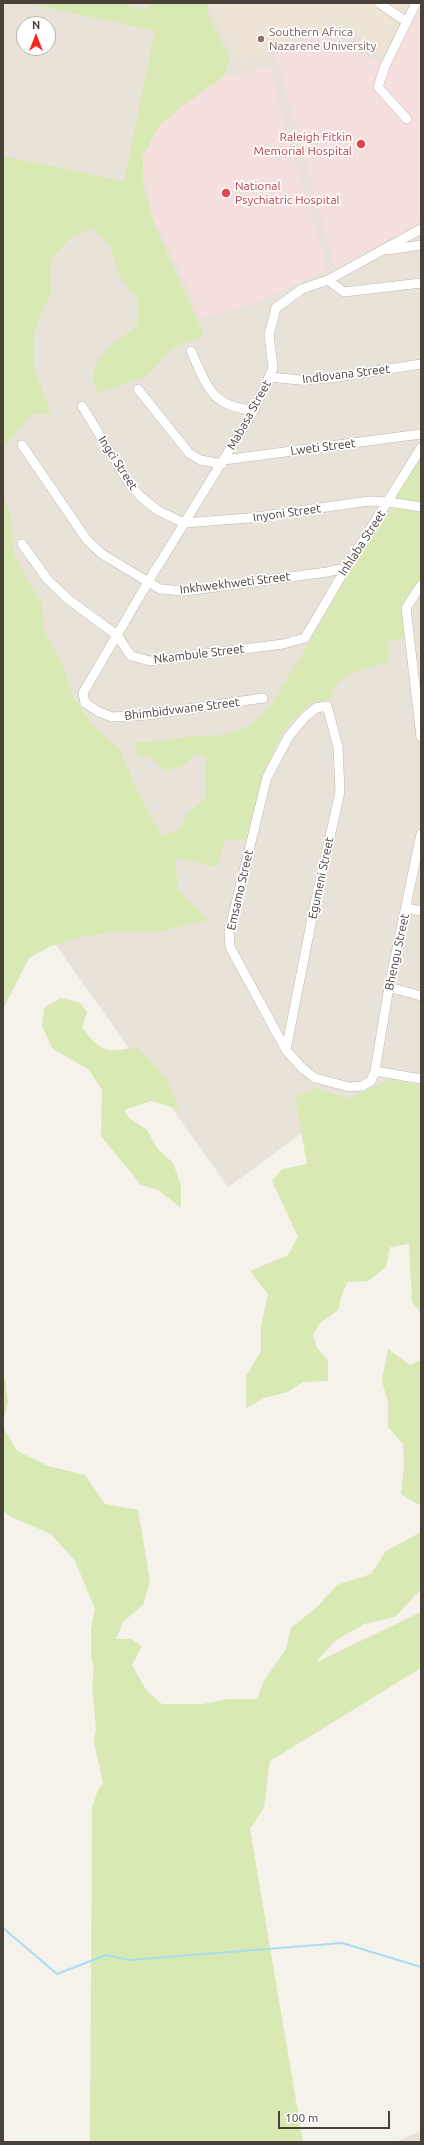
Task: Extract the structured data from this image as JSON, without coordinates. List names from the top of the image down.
{
  "streets": {
    "street": [
      "Indlovana Street",
      "Mabasa Street",
      "Lweti Street",
      "Ingci Street",
      "Inyoni Street",
      "Inhlaba Street",
      "Inkhwekhweti Street",
      "Nkambule Street",
      "Bhimbidvwane Street",
      "Egumeni Street",
      "Emsamo Street",
      "Bhengu Street"
    ]
  },
  "crossings": [
    ["Indlovana Street", "Mabasa Street"],
    ["Mabasa Street", "Lweti Street"],
    ["Mabasa Street", "Ingci Street"],
    ["Mabasa Street", "Inyoni Street"],
    ["Mabasa Street", "Inkhwekhweti Street"],
    ["Mabasa Street", "Nkambule Street"],
    ["Mabasa Street", "Bhimbidvwane Street"],
    ["Ingci Street", "Inyoni Street"],
    ["Inyoni Street", "Inhlaba Street"],
    ["Inhlaba Street", "Inkhwekhweti Street"],
    ["Inhlaba Street", "Nkambule Street"],
    ["Nkambule Street", "Bhimbidvwane Street"],
    ["Egumeni Street", "Emsamo Street"],
    ["Emsamo Street", "Bhengu Street"]
  ],
  "places": ["Southern Africa Nazarene University", "Raleigh Fitkin Memorial Hospital", "National Psychiatric Hospital"],
  "scale_bar": "100 m",
  "north": "top"
}
